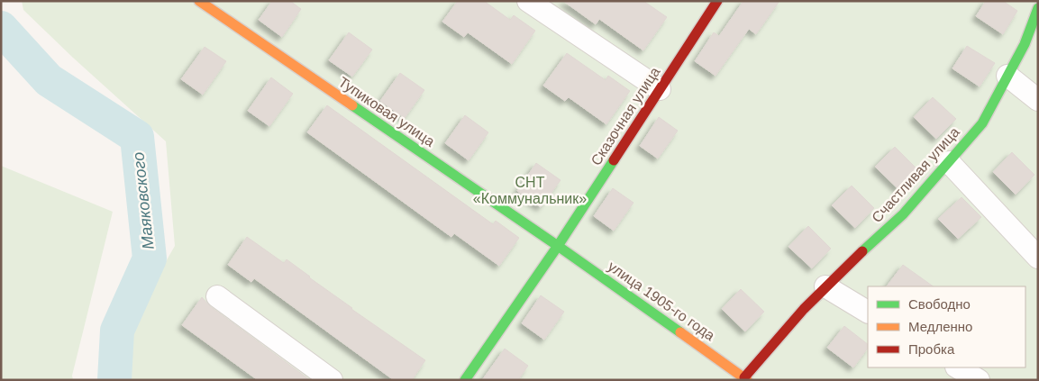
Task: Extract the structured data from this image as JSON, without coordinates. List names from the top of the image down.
{
  "streets": {
    "street": [
      "Тупиковая улица",
      "Сказочная улица",
      "Счастливая улица",
      "улица 1905-го года"
    ]
  },
  "crossings": [
    ["Тупиковая улица", "Сказочная улица"],
    ["Тупиковая улица", "улица 1905-го года"],
    ["Сказочная улица", "улица 1905-го года"],
    ["Счастливая улица", "улица 1905-го года"]
  ],
  "water": ["Маяковского"],
  "parks": ["СНТ «Коммунальник»"],
  "legend": ["Свободно", "Медленно", "Пробка"]
}
